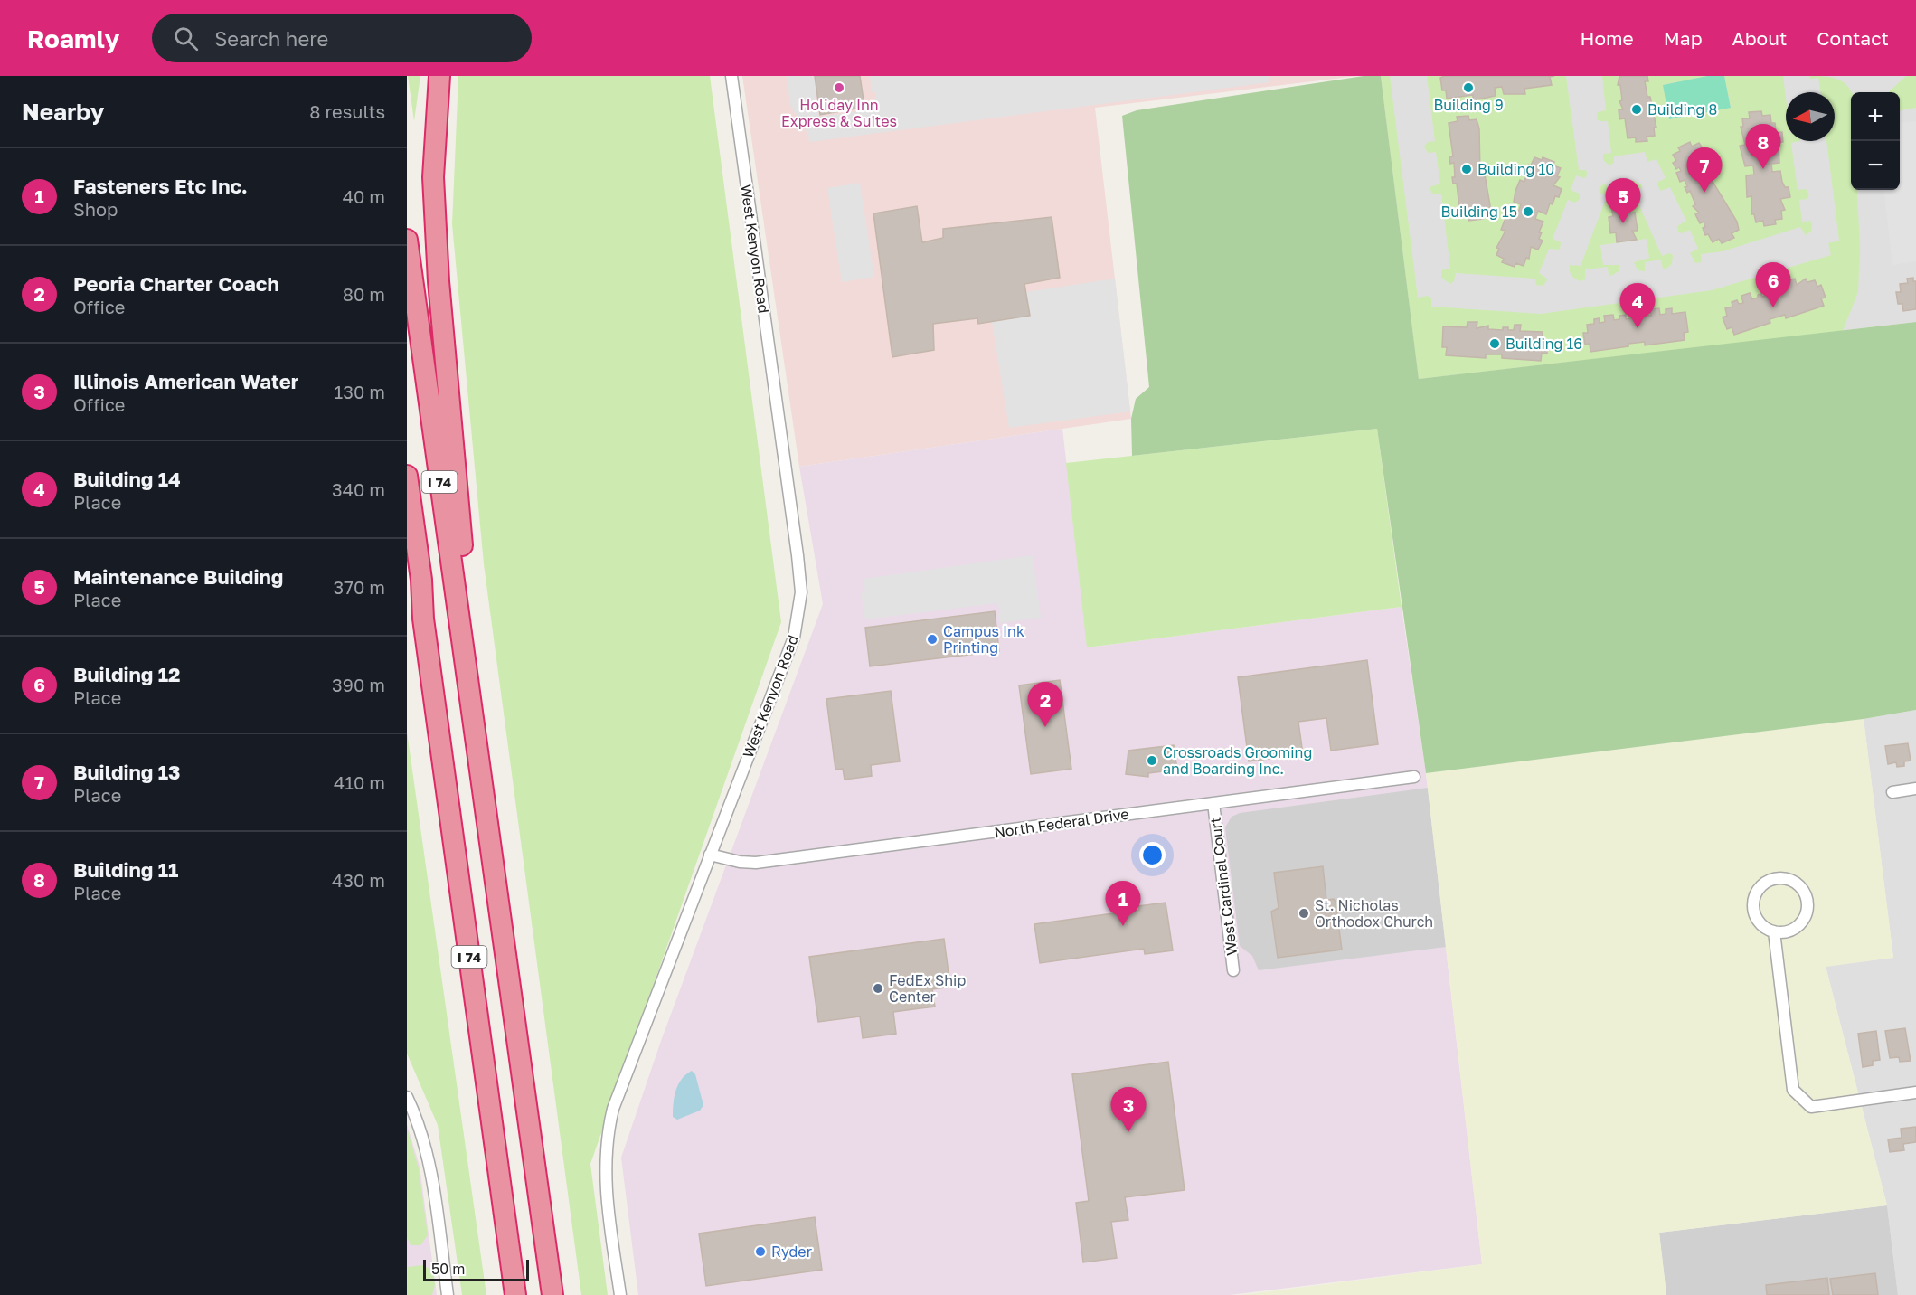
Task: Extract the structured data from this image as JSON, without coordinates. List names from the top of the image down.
{
  "streets": {
    "highway": ["I 74"],
    "street": ["West Kenyon Road", "North Federal Drive", "West Cardinal Court"]
  },
  "crossings": [
    ["West Kenyon Road", "North Federal Drive"],
    ["North Federal Drive", "West Cardinal Court"]
  ],
  "places": [
    "Holiday Inn Express & Suites",
    "Building 9",
    "Building 8",
    "Building 10",
    "Building 15",
    "Building 16",
    "Campus Ink Printing",
    "Crossroads Grooming and Boarding Inc.",
    "St. Nicholas Orthodox Church",
    "FedEx Ship Center",
    "Ryder"
  ],
  "scale_bar": "50 m",
  "north": "left",
  "page": {
    "header": "Roamly",
    "search": "Search here",
    "nav": [
      "Home",
      "Map",
      "About",
      "Contact"
    ],
    "heading": ["Nearby", "8 results"],
    "map_buttons": ["+", "−"],
    "pins": [
      "8",
      "7",
      "5",
      "6",
      "4",
      "2",
      "1",
      "3"
    ],
    "list": [
      {
        "mark": "1",
        "name": "Fasteners Etc Inc.",
        "note": "Shop",
        "value": "40 m"
      },
      {
        "mark": "2",
        "name": "Peoria Charter Coach",
        "note": "Office",
        "value": "80 m"
      },
      {
        "mark": "3",
        "name": "Illinois American Water",
        "note": "Office",
        "value": "130 m"
      },
      {
        "mark": "4",
        "name": "Building 14",
        "note": "Place",
        "value": "340 m"
      },
      {
        "mark": "5",
        "name": "Maintenance Building",
        "note": "Place",
        "value": "370 m"
      },
      {
        "mark": "6",
        "name": "Building 12",
        "note": "Place",
        "value": "390 m"
      },
      {
        "mark": "7",
        "name": "Building 13",
        "note": "Place",
        "value": "410 m"
      },
      {
        "mark": "8",
        "name": "Building 11",
        "note": "Place",
        "value": "430 m"
      }
    ],
    "scale": "50 m"
  }
}
